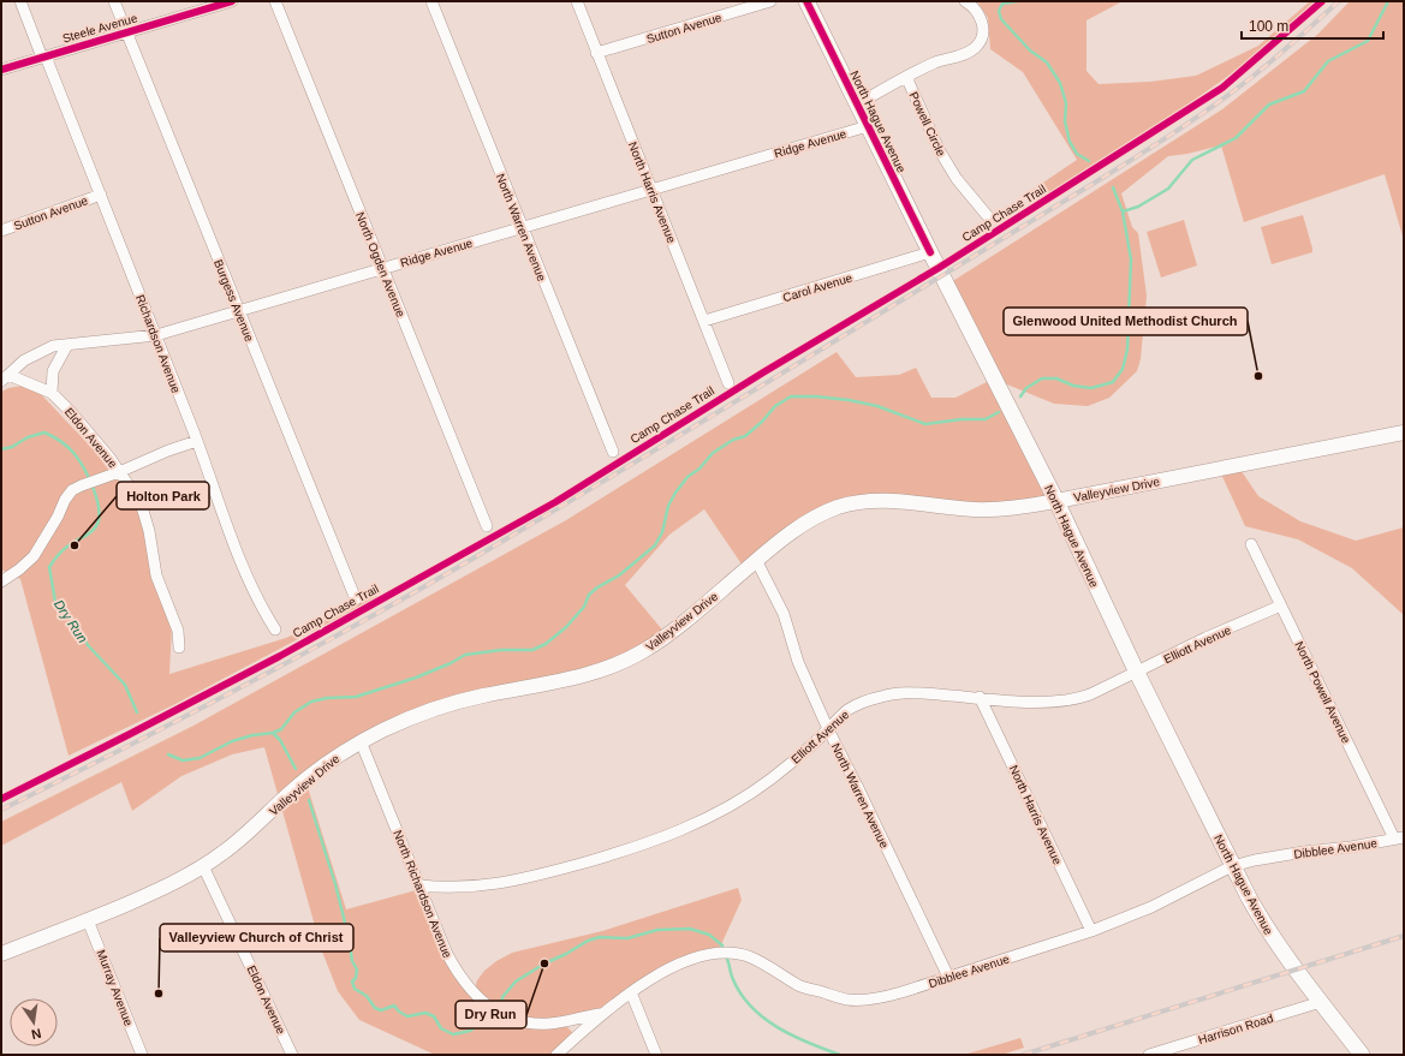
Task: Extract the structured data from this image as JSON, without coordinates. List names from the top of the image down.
{
  "streets": {
    "main road": ["North Hague Avenue"],
    "street": [
      "Steele Avenue",
      "Sutton Avenue",
      "Powell Circle",
      "Ridge Avenue",
      "North Harris Avenue",
      "North Warren Avenue",
      "North Ogden Avenue",
      "Carol Avenue",
      "Burgess Avenue",
      "Richardson Avenue",
      "Eldon Avenue",
      "Valleyview Drive",
      "Elliott Avenue",
      "North Powell Avenue",
      "Dibblee Avenue",
      "North Richardson Avenue",
      "Murray Avenue",
      "Harrison Road"
    ],
    "cycle path": ["Camp Chase Trail"]
  },
  "crossings": [
    ["Steele Avenue", "Burgess Avenue"],
    ["Steele Avenue", "Richardson Avenue"],
    ["Sutton Avenue", "North Harris Avenue"],
    ["Sutton Avenue", "Richardson Avenue"],
    ["North Hague Avenue", "Ridge Avenue"],
    ["North Hague Avenue", "Carol Avenue"],
    ["North Hague Avenue", "Valleyview Drive"],
    ["North Hague Avenue", "Elliott Avenue"],
    ["North Hague Avenue", "Dibblee Avenue"],
    ["North Hague Avenue", "Harrison Road"],
    ["Ridge Avenue", "North Harris Avenue"],
    ["Ridge Avenue", "North Warren Avenue"],
    ["Ridge Avenue", "North Ogden Avenue"],
    ["Ridge Avenue", "Burgess Avenue"],
    ["Ridge Avenue", "Richardson Avenue"],
    ["Ridge Avenue", "Eldon Avenue"],
    ["North Harris Avenue", "Carol Avenue"],
    ["North Harris Avenue", "Elliott Avenue"],
    ["North Harris Avenue", "Dibblee Avenue"],
    ["North Warren Avenue", "Valleyview Drive"],
    ["North Warren Avenue", "Elliott Avenue"],
    ["North Warren Avenue", "Dibblee Avenue"],
    ["Eldon Avenue", "Valleyview Drive"],
    ["Valleyview Drive", "North Richardson Avenue"],
    ["Valleyview Drive", "Murray Avenue"],
    ["Elliott Avenue", "North Powell Avenue"],
    ["Elliott Avenue", "North Richardson Avenue"],
    ["North Powell Avenue", "Dibblee Avenue"],
    ["Dibblee Avenue", "North Richardson Avenue"]
  ],
  "water": ["Dry Run"],
  "places": [
    "Glenwood United Methodist Church",
    "Holton Park",
    "Dry Run",
    "Valleyview Church of Christ"
  ],
  "scale_bar": "100 m",
  "north": "bottom"
}
